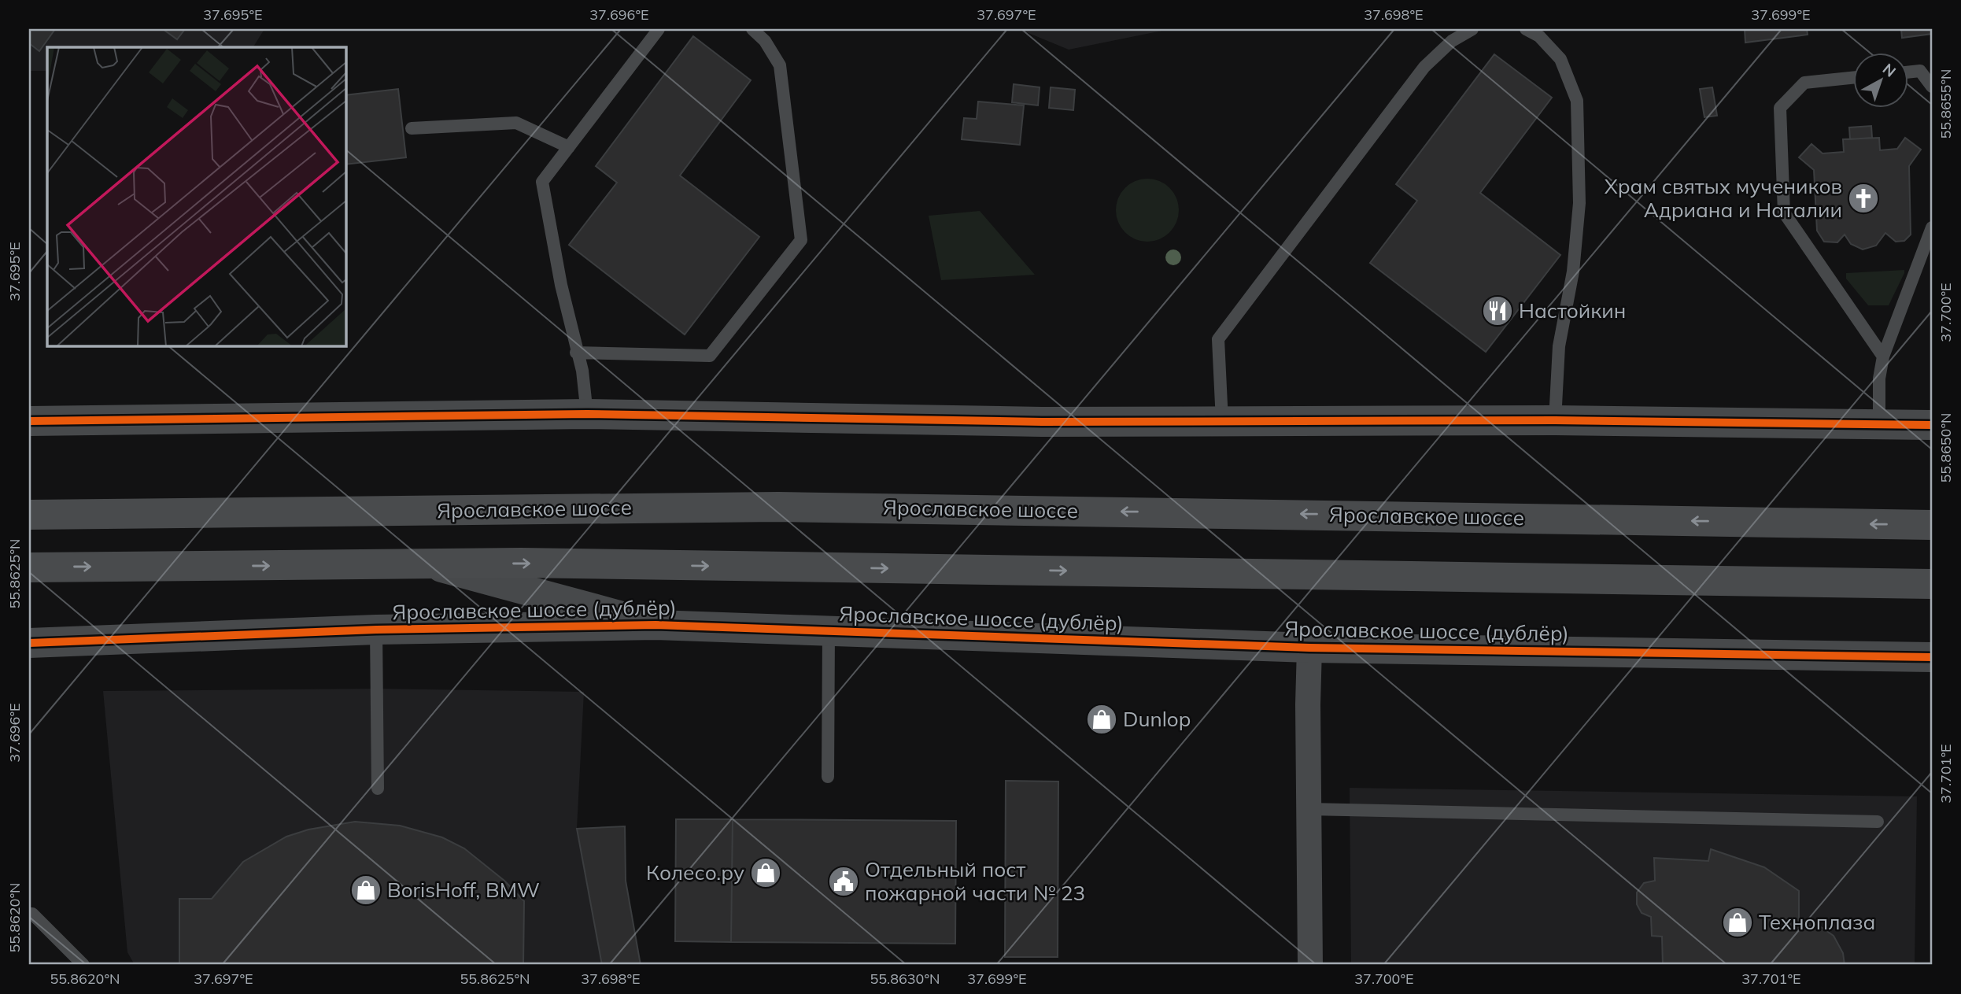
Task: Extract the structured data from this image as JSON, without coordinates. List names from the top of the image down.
{
  "streets": {
    "main road": ["Ярославское шоссе"],
    "street": ["Ярославское шоссе (дублёр)"]
  },
  "places": {
    "church": ["Храм святых мучеников Адриана и Наталии"],
    "restaurant": ["Настойкин"],
    "shop": [
      "Dunlop",
      "Колесо.ру",
      "BorisHoff, BMW",
      "Техноплаза"
    ],
    "public building": ["Отдельный пост пожарной части № 23"]
  },
  "north": "top right",
  "coordinates": [
    "37.695°E",
    "37.696°E",
    "37.697°E",
    "37.698°E",
    "37.699°E",
    "55.8655°N",
    "37.700°E",
    "55.8650°N",
    "55.8625°N",
    "37.701°E",
    "55.8620°N",
    "55.8630°N"
  ]
}
